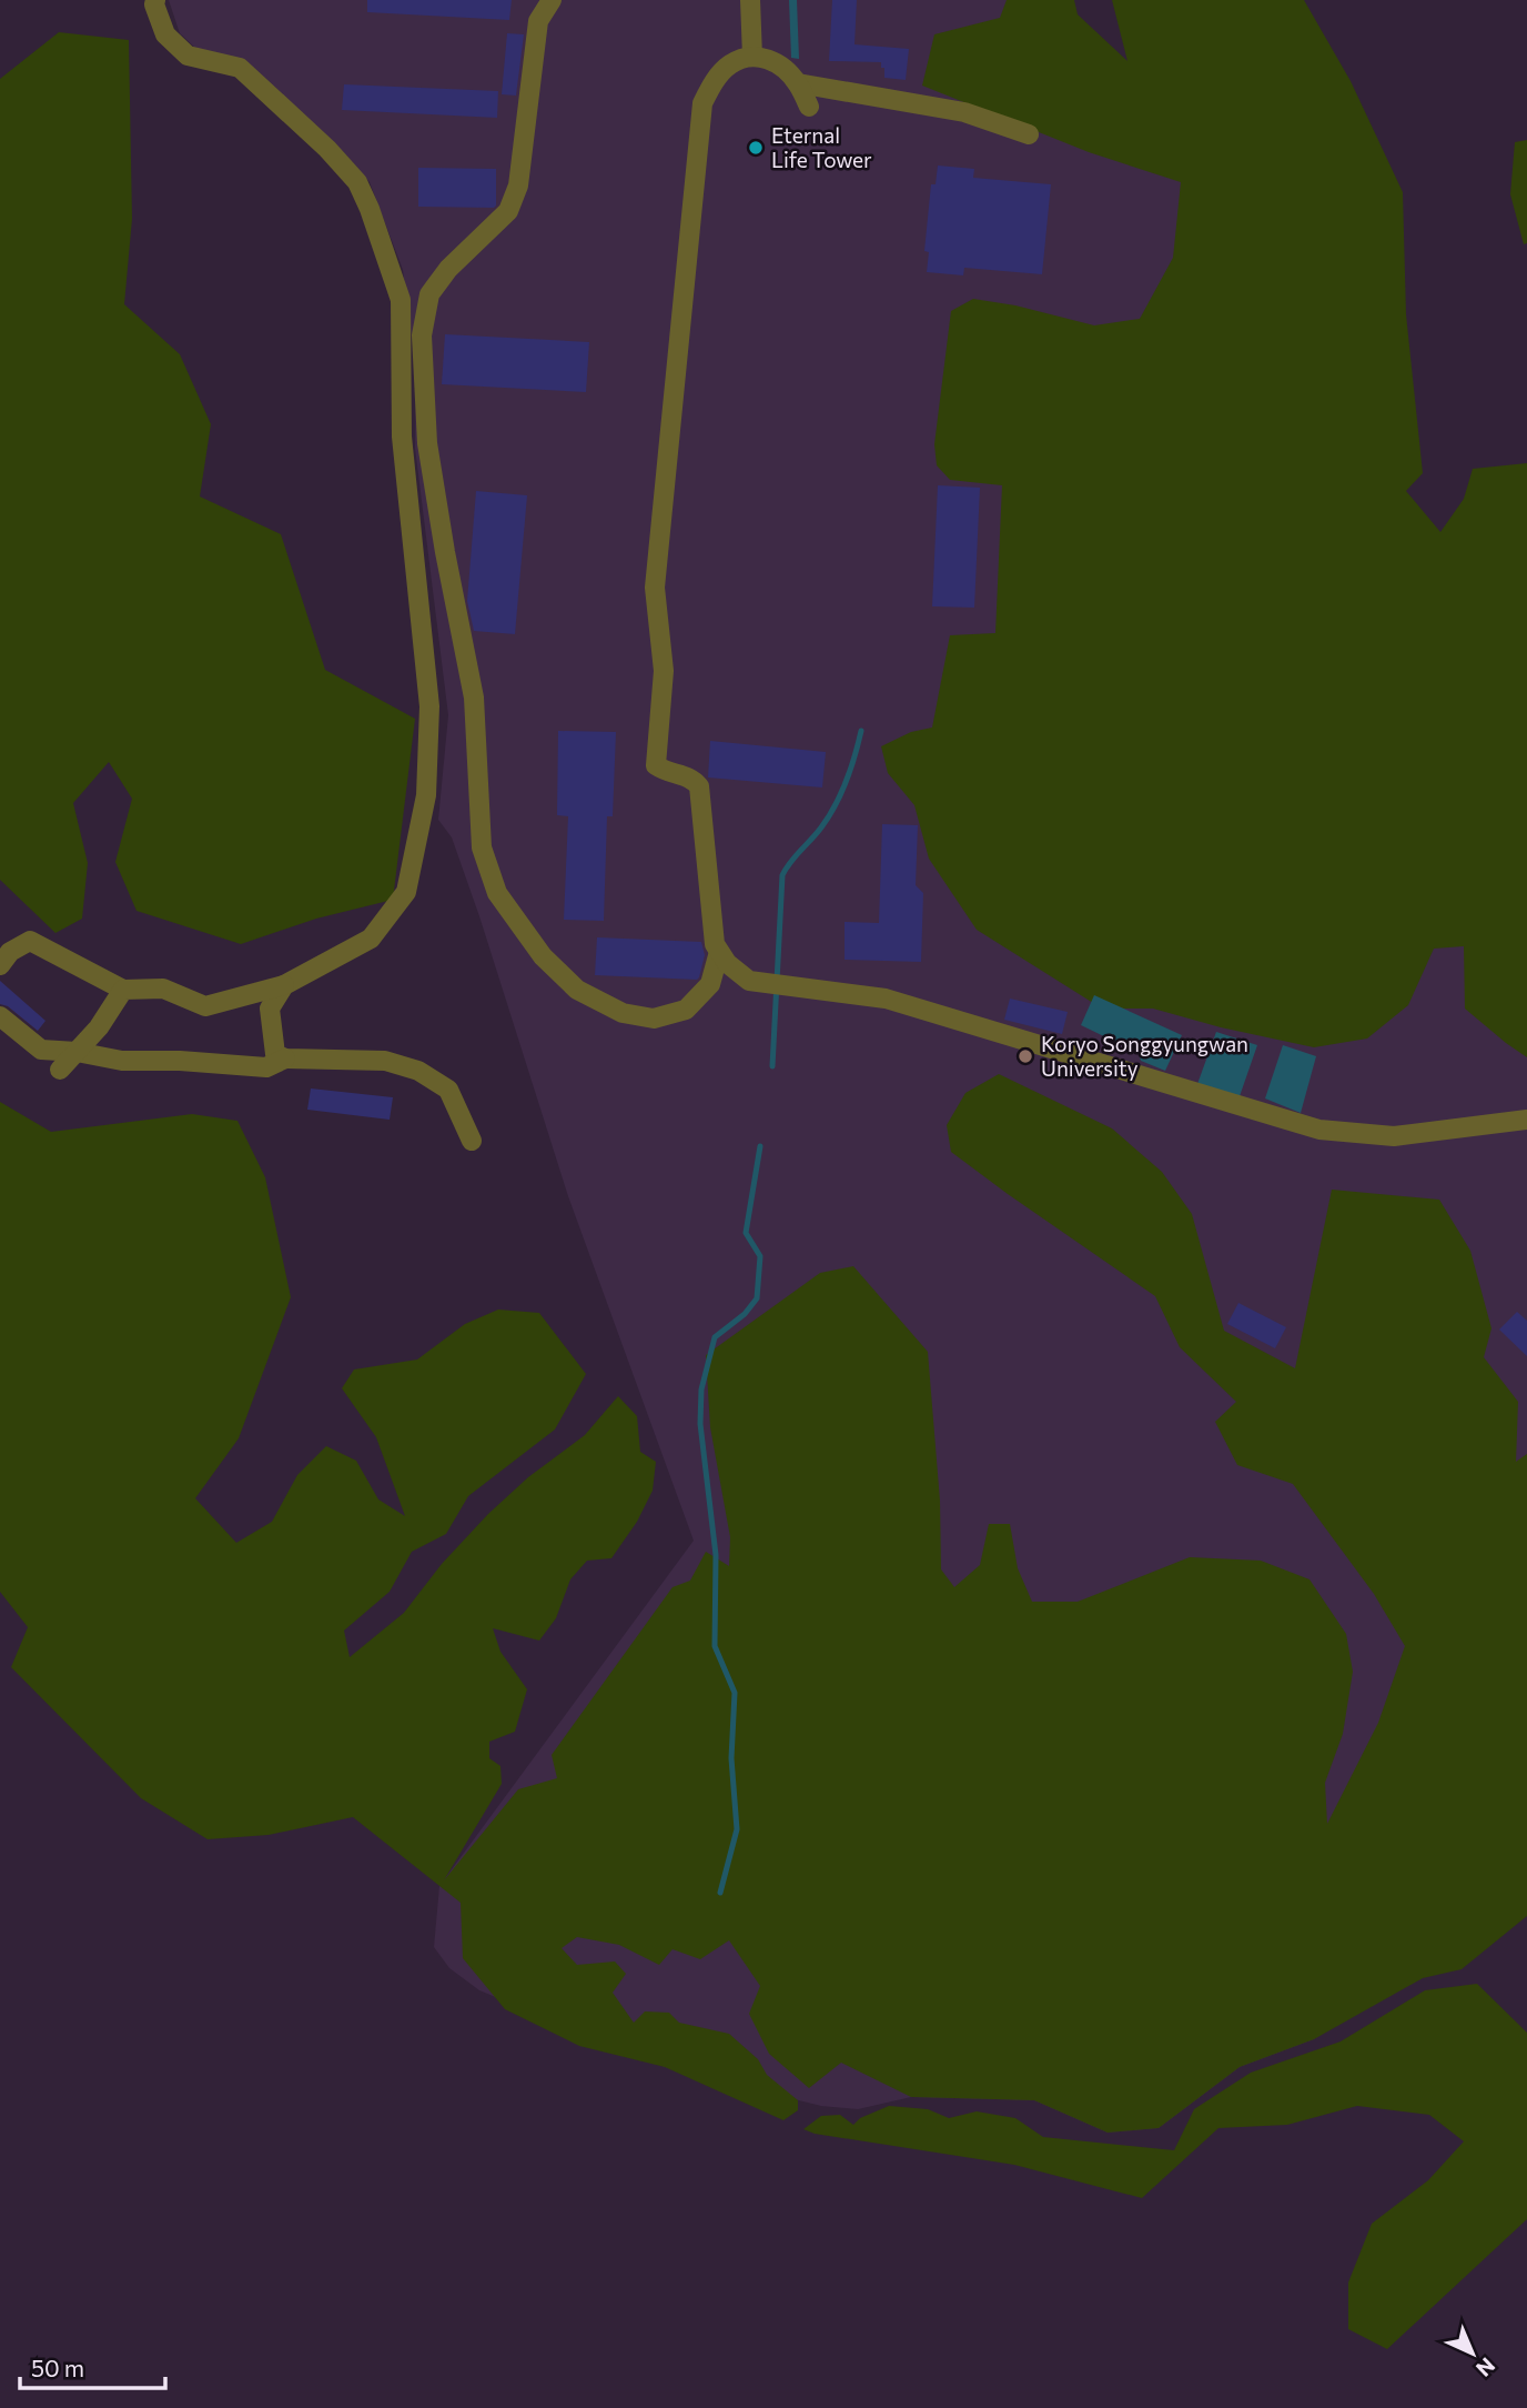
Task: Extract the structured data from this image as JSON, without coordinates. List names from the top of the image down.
{
  "places": ["Eternal Life Tower", "Koryo Songgyungwan University"],
  "scale_bar": "50 m",
  "north": "bottom right"
}
